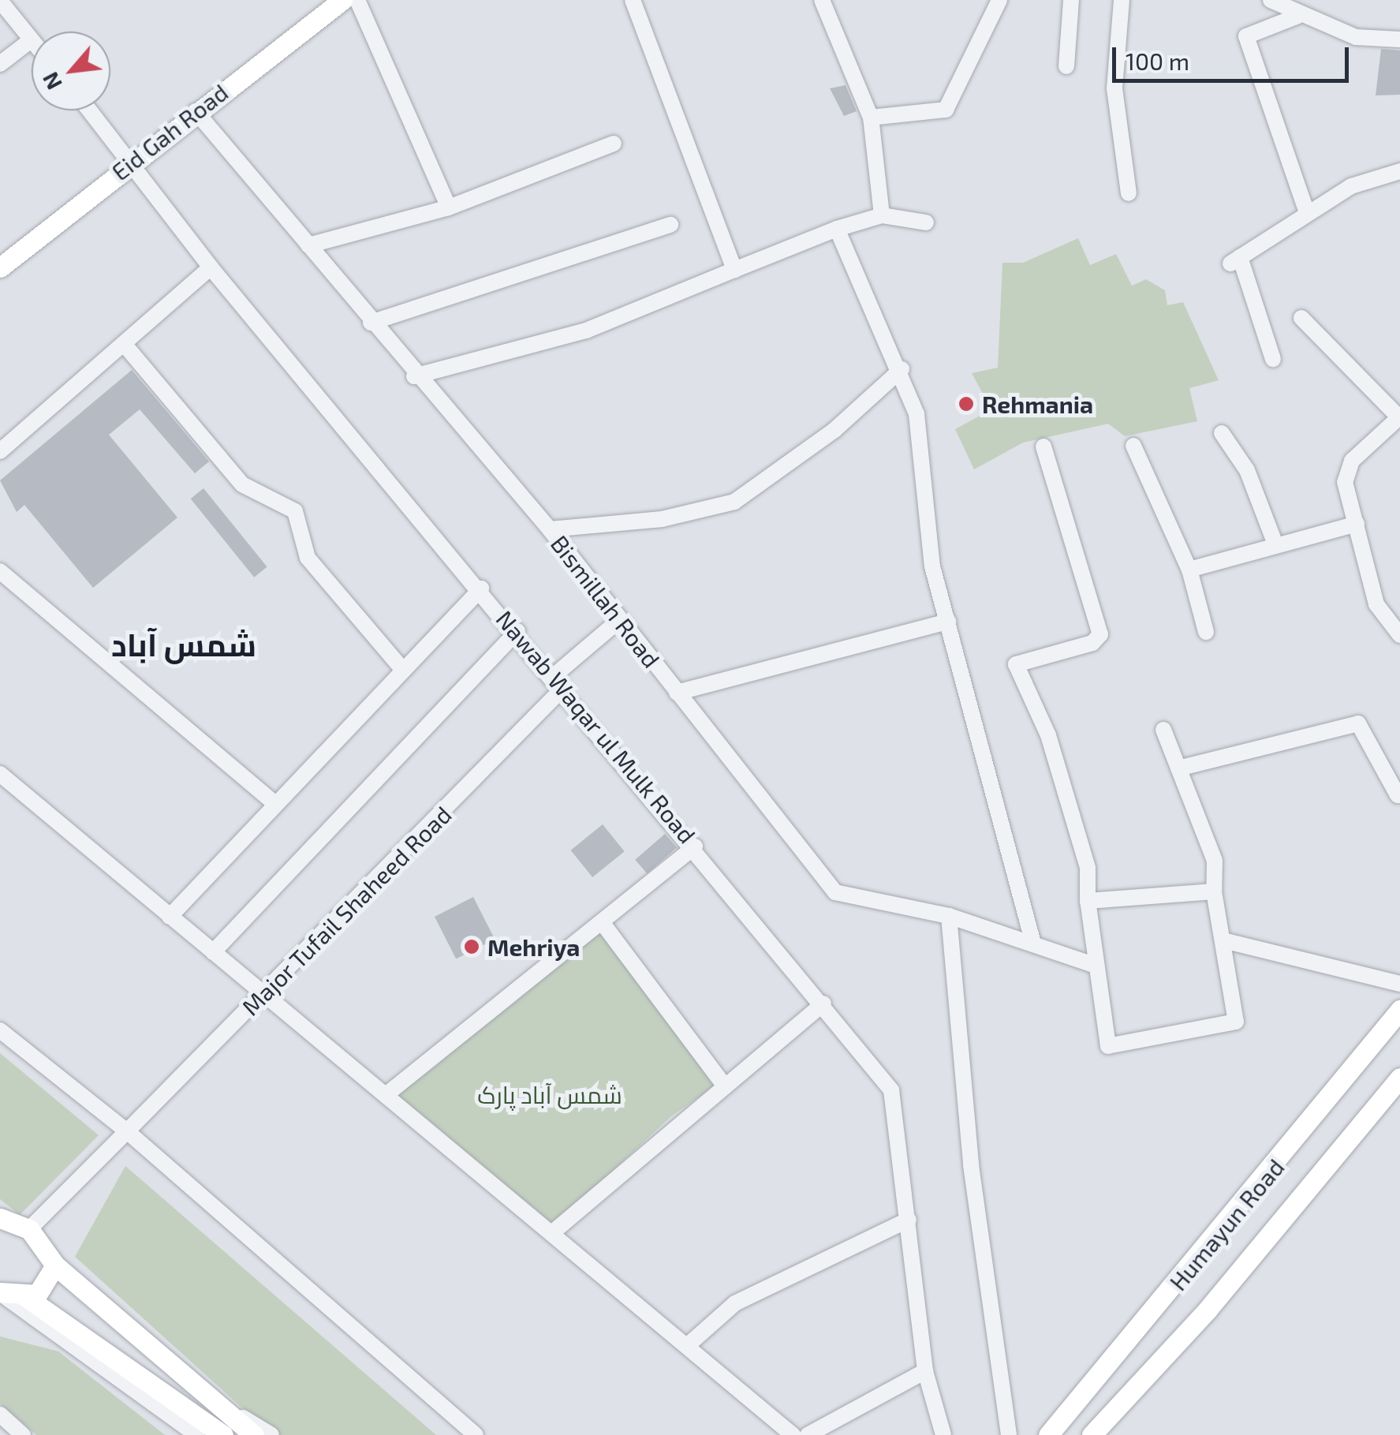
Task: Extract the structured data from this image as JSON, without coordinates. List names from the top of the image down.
{
  "streets": {
    "main road": ["Eid Gah Road", "Humayun Road"],
    "street": ["Bismillah Road", "Nawab Waqar ul Mulk Road", "Major Tufail Shaheed Road"]
  },
  "crossings": [
    ["Eid Gah Road", "Bismillah Road"],
    ["Eid Gah Road", "Nawab Waqar ul Mulk Road"],
    ["Bismillah Road", "Major Tufail Shaheed Road"],
    ["Nawab Waqar ul Mulk Road", "Major Tufail Shaheed Road"]
  ],
  "districts": ["شمس آباد"],
  "parks": ["شمس آباد پارک"],
  "places": ["Rehmania", "Mehriya"],
  "scale_bar": "100 m",
  "north": "bottom left"
}
